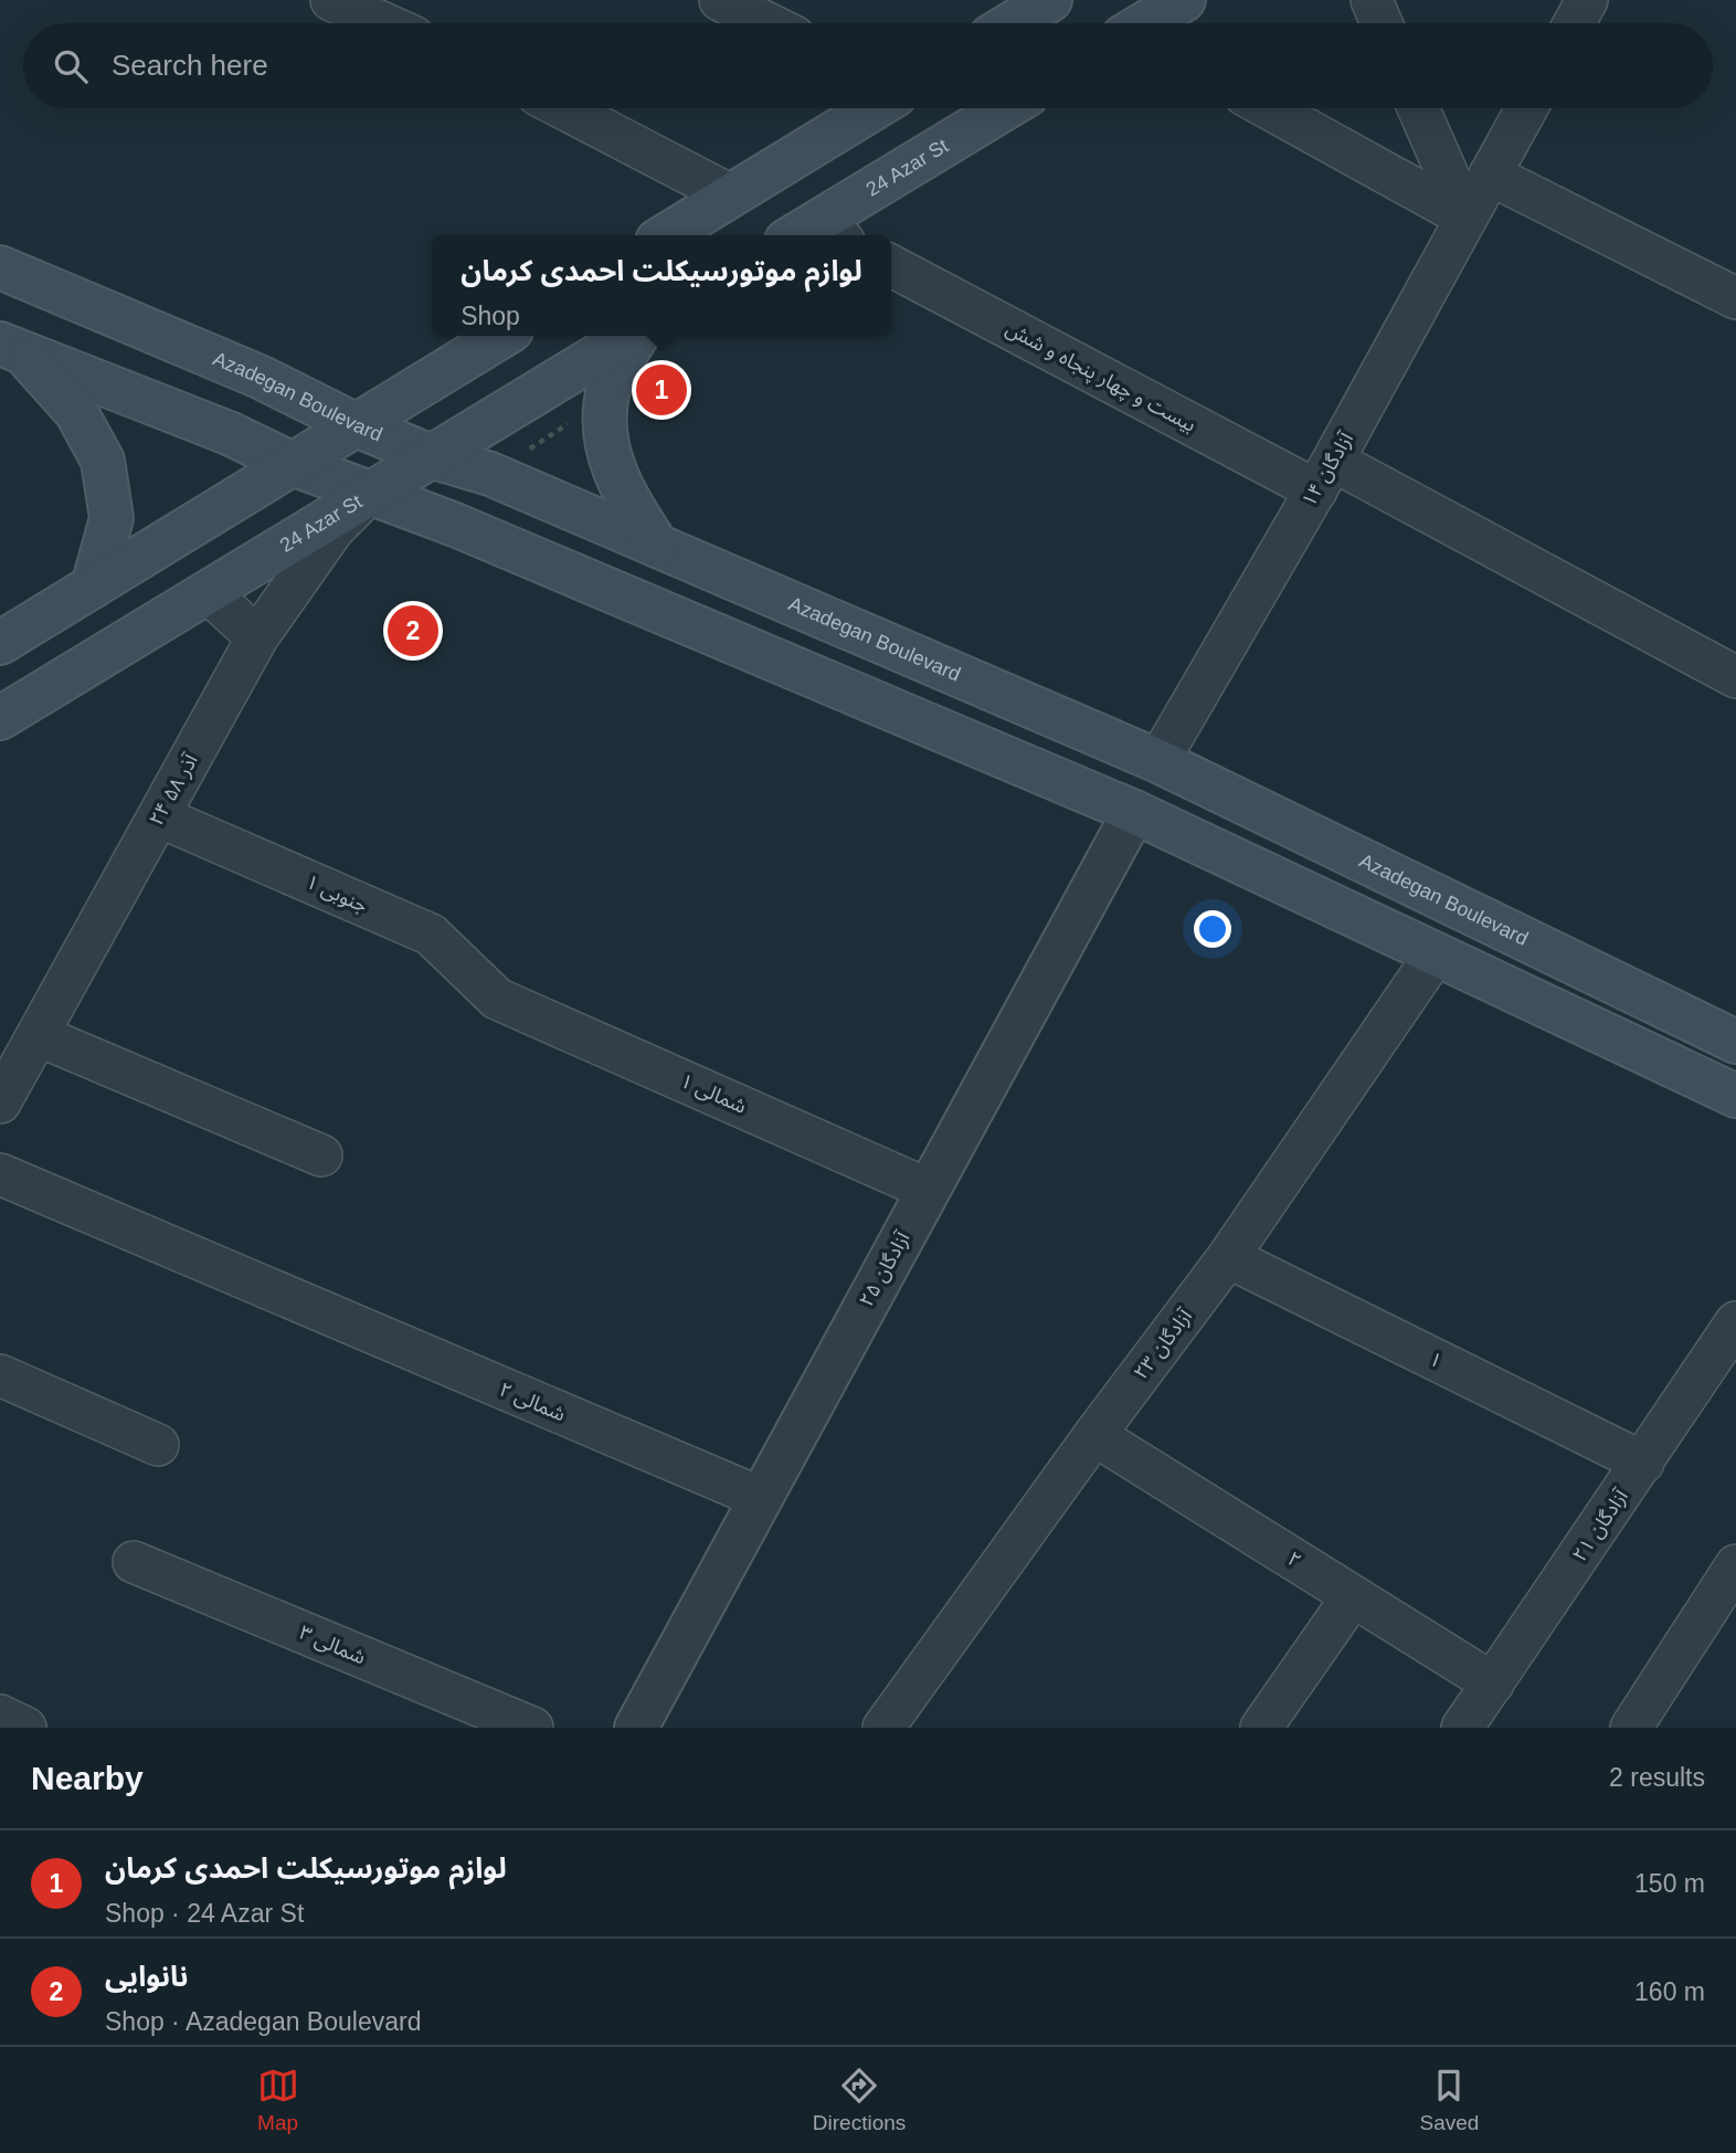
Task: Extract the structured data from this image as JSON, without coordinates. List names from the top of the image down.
{
  "streets": {
    "main road": ["24 Azar St", "Azadegan Boulevard"],
    "street": [
      "بیست و چهار پنجاه و شش",
      "آزادگان ۱۴",
      "۲۴ آذر ۵۸",
      "۱ جنوبی",
      "۱ شمالی",
      "آزادگان ۲۵",
      "آزادگان ۲۳",
      "۱",
      "۲ شمالی",
      "آزادگان ۲۱",
      "۲",
      "۳ شمالی"
    ]
  },
  "crossings": [
    ["24 Azar St", "Azadegan Boulevard"],
    ["24 Azar St", "۲۴ آذر ۵۸"],
    ["بیست و چهار پنجاه و شش", "آزادگان ۱۴"],
    ["Azadegan Boulevard", "آزادگان ۱۴"],
    ["۲۴ آذر ۵۸", "۱ جنوبی"],
    ["۱ جنوبی", "۱ شمالی"],
    ["۱ شمالی", "آزادگان ۲۵"],
    ["آزادگان ۲۵", "۲ شمالی"],
    ["آزادگان ۲۳", "۱"],
    ["آزادگان ۲۳", "۲"],
    ["۱", "آزادگان ۲۱"],
    ["آزادگان ۲۱", "۲"]
  ],
  "page": {
    "search": "Search here",
    "popup": ["لوازم موتورسیکلت احمدی کرمان", "Shop"],
    "pins": ["1", "2"],
    "heading": ["Nearby", "2 results"],
    "list": [
      {
        "mark": "1",
        "name": "لوازم موتورسیکلت احمدی کرمان",
        "note": "Shop · 24 Azar St",
        "value": "150 m"
      },
      {
        "mark": "2",
        "name": "نانوایی",
        "note": "Shop · Azadegan Boulevard",
        "value": "160 m"
      }
    ],
    "nav": ["Map", "Directions", "Saved"]
  }
}
